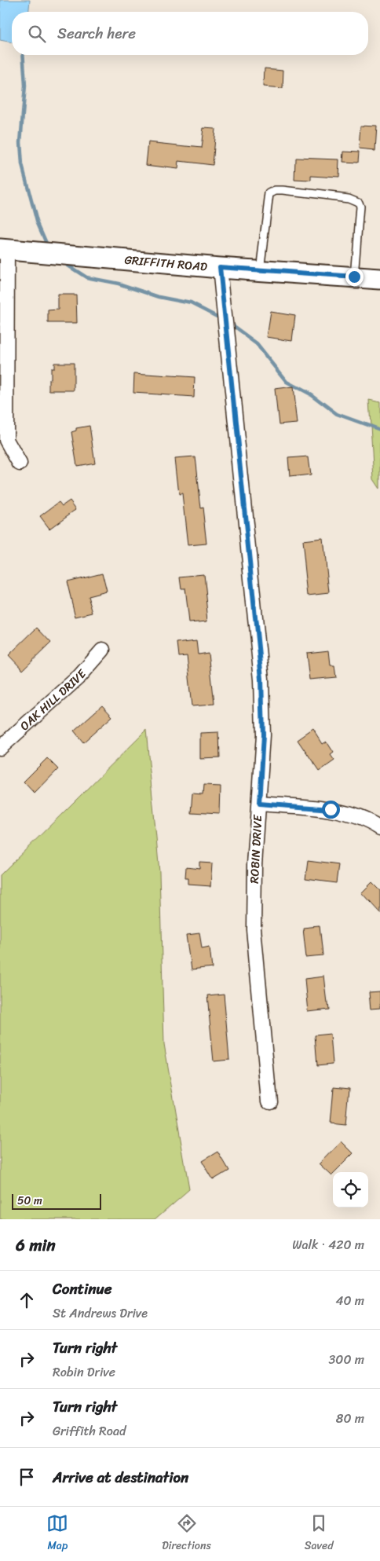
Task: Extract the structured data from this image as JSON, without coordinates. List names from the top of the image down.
{
  "streets": {
    "street": ["GRIFFITH ROAD", "OAK HILL DRIVE", "ROBIN DRIVE"]
  },
  "crossings": [
    ["GRIFFITH ROAD", "ROBIN DRIVE"]
  ],
  "scale_bar": "50 m",
  "page": {
    "search": "Search here",
    "scale": "50 m",
    "heading": ["6 min", "Walk · 420 m"],
    "list": [
      ["Continue", "St Andrews Drive", "40 m"],
      ["Turn right", "Robin Drive", "300 m"],
      ["Turn right", "Griffith Road", "80 m"],
      "Arrive at destination"
    ],
    "nav": ["Map", "Directions", "Saved"]
  }
}
